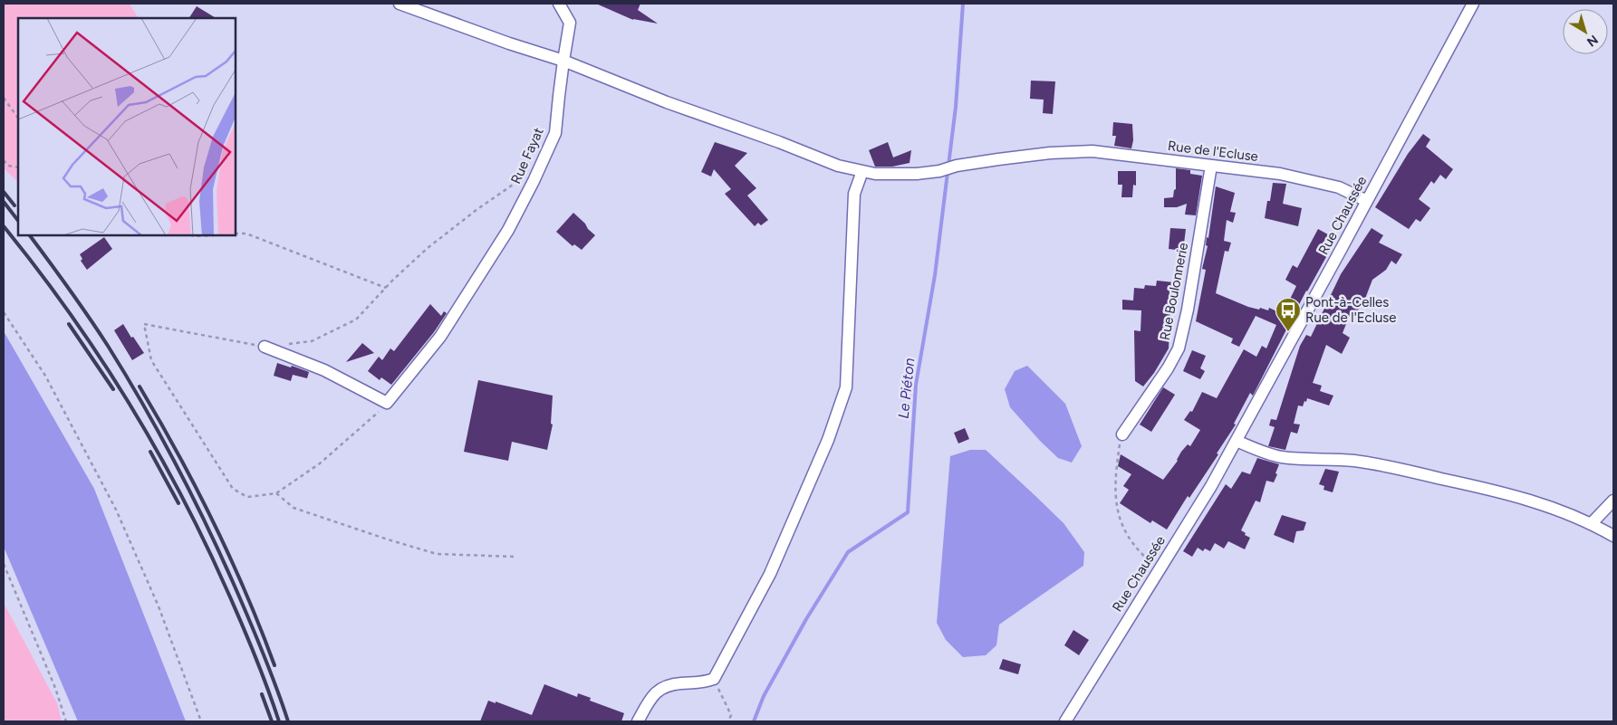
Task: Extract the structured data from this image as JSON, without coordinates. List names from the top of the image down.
{
  "streets": {
    "street": [
      "Rue de l'Ecluse",
      "Rue Fayat",
      "Rue Chaussée",
      "Rue Boulonnerie"
    ]
  },
  "crossings": [
    ["Rue de l'Ecluse", "Rue Chaussée"],
    ["Rue de l'Ecluse", "Rue Boulonnerie"]
  ],
  "water": ["Le Piéton"],
  "places": {
    "bus stop": ["Pont-à-Celles Rue de l'Ecluse"]
  },
  "north": "bottom right"
}
